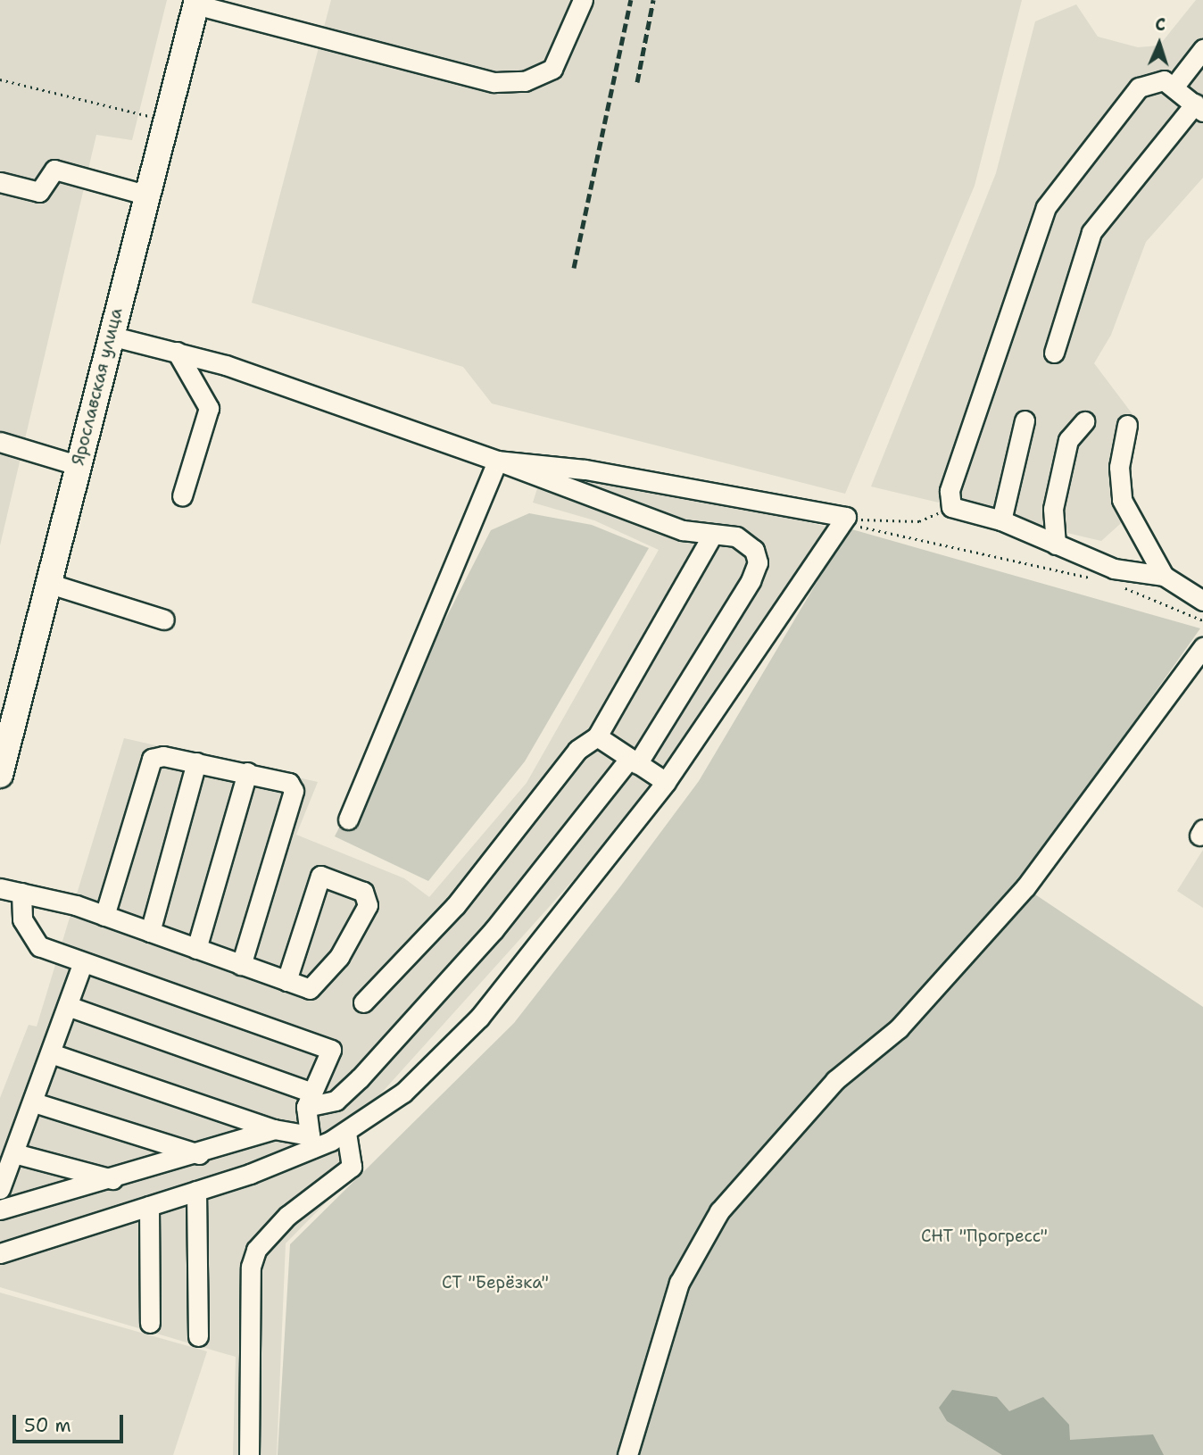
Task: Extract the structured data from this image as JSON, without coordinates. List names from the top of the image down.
{
  "streets": {
    "main road": ["Ярославская улица"]
  },
  "parks": ["СНТ \"Прогресс\"", "СТ \"Берёзка\""],
  "scale_bar": "50 m",
  "north": "top"
}
